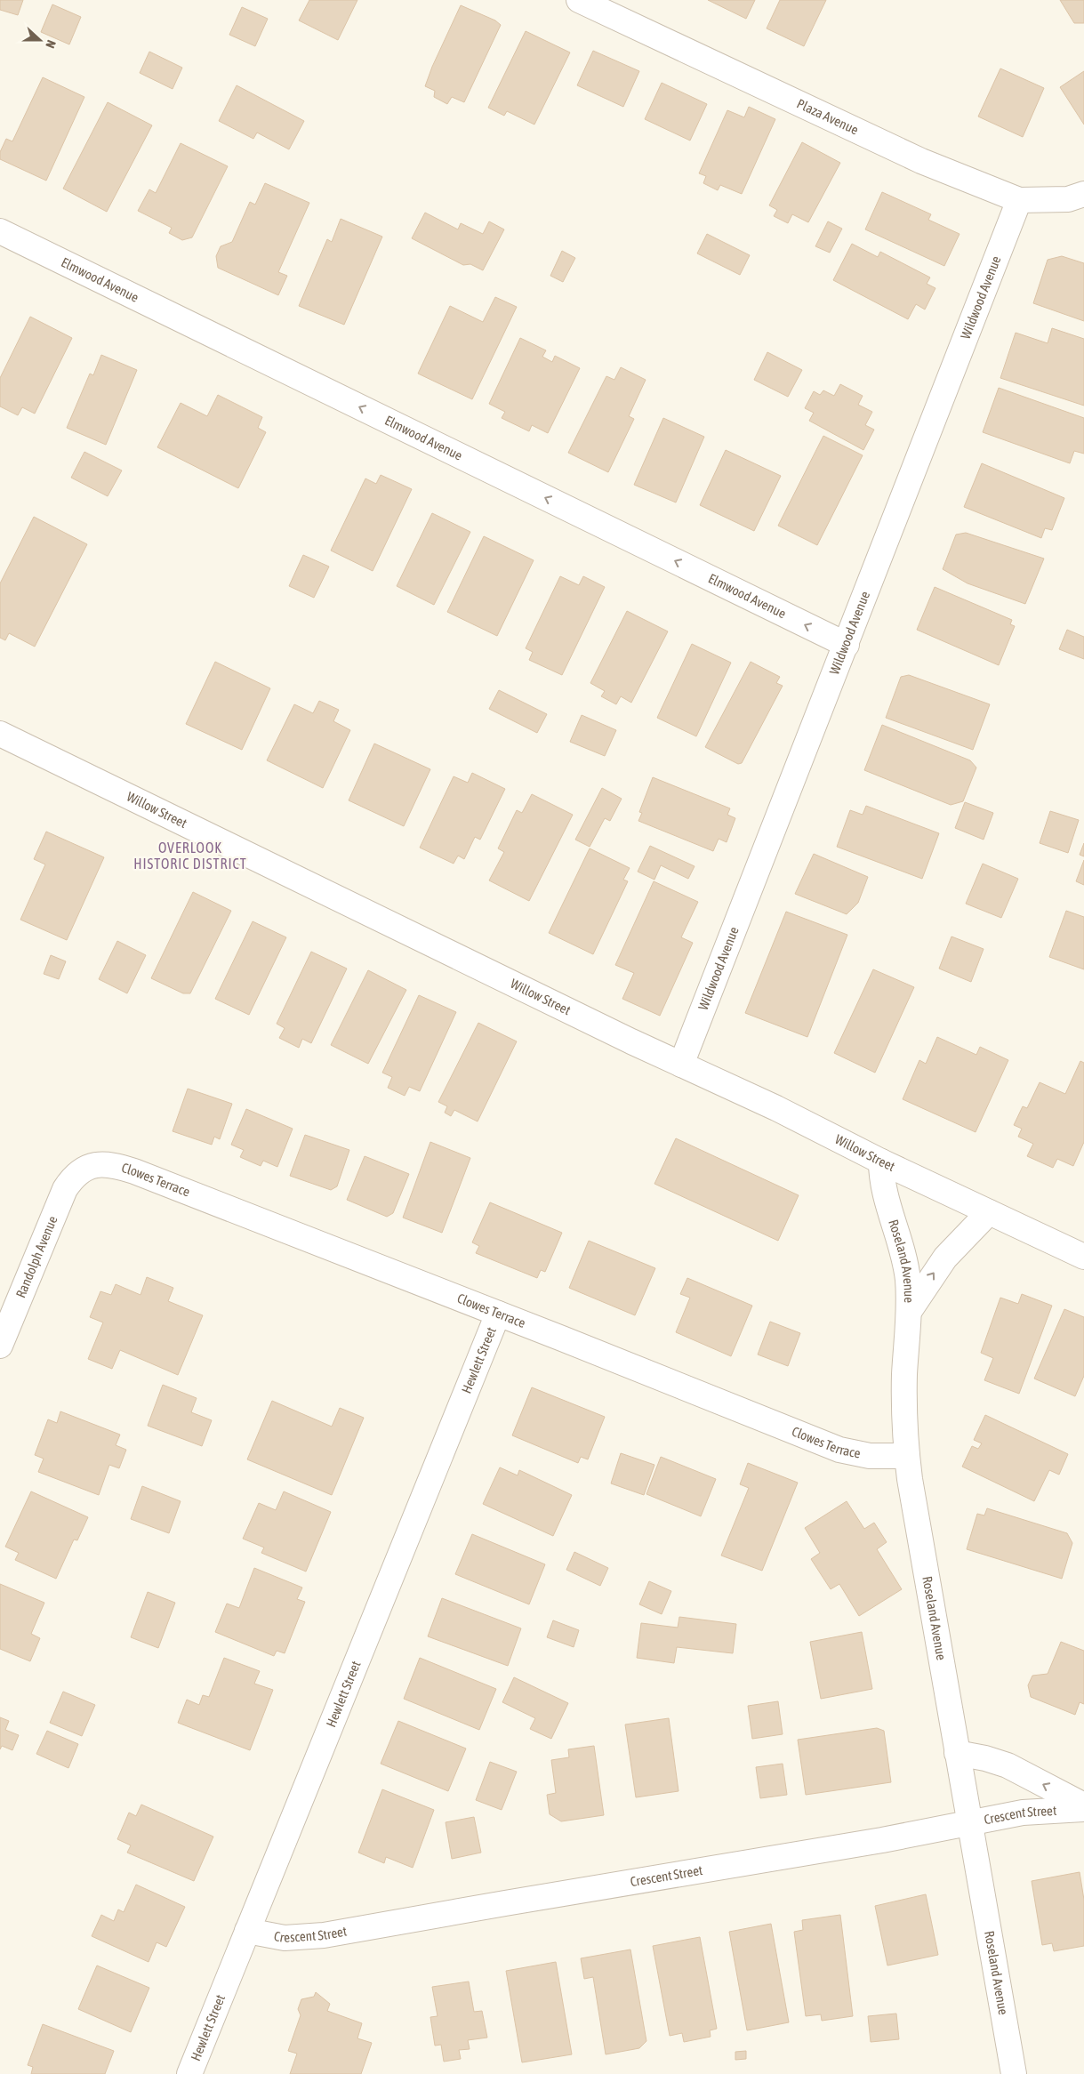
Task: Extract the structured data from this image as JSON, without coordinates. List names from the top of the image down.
{
  "streets": {
    "street": [
      "Plaza Avenue",
      "Elmwood Avenue",
      "Wildwood Avenue",
      "Willow Street",
      "Clowes Terrace",
      "Randolph Avenue",
      "Roseland Avenue",
      "Hewlett Street",
      "Crescent Street"
    ]
  },
  "crossings": [
    ["Plaza Avenue", "Wildwood Avenue"],
    ["Elmwood Avenue", "Wildwood Avenue"],
    ["Wildwood Avenue", "Willow Street"],
    ["Willow Street", "Roseland Avenue"],
    ["Clowes Terrace", "Randolph Avenue"],
    ["Clowes Terrace", "Roseland Avenue"],
    ["Clowes Terrace", "Hewlett Street"],
    ["Roseland Avenue", "Crescent Street"],
    ["Hewlett Street", "Crescent Street"]
  ],
  "one_way": ["Elmwood Avenue"],
  "districts": ["OVERLOOK HISTORIC DISTRICT"],
  "north": "right"
}
